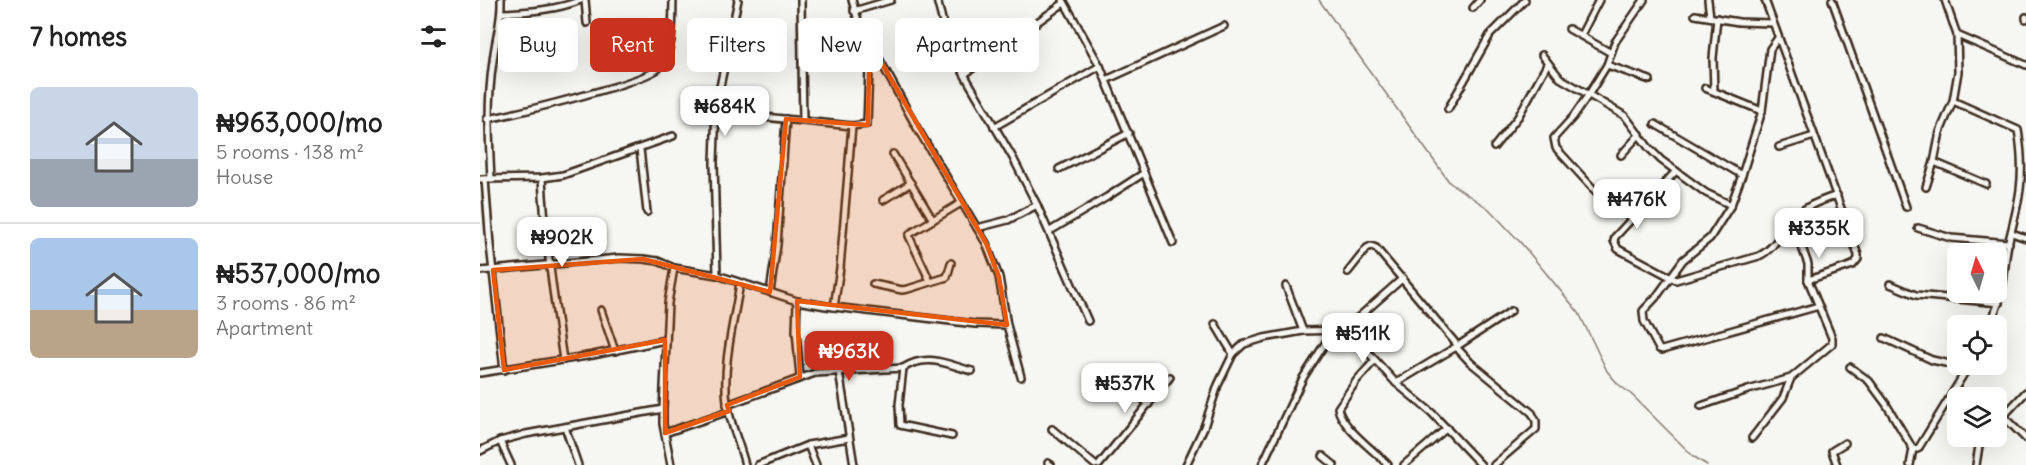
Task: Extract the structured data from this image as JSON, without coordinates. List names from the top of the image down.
{
  "north": "top",
  "page": {
    "heading": "7 homes",
    "chip": [
      "Buy",
      "Rent",
      "Filters",
      "New",
      "Apartment"
    ],
    "list": [
      {
        "name": "₦963,000/mo",
        "note": "5 rooms · 138 m² · House"
      },
      {
        "name": "₦537,000/mo",
        "note": "3 rooms · 86 m² · Apartment"
      }
    ],
    "price": [
      "₦684K",
      "₦476K",
      "₦335K",
      "₦902K",
      "₦511K",
      "₦963K",
      "₦537K"
    ]
  }
}
